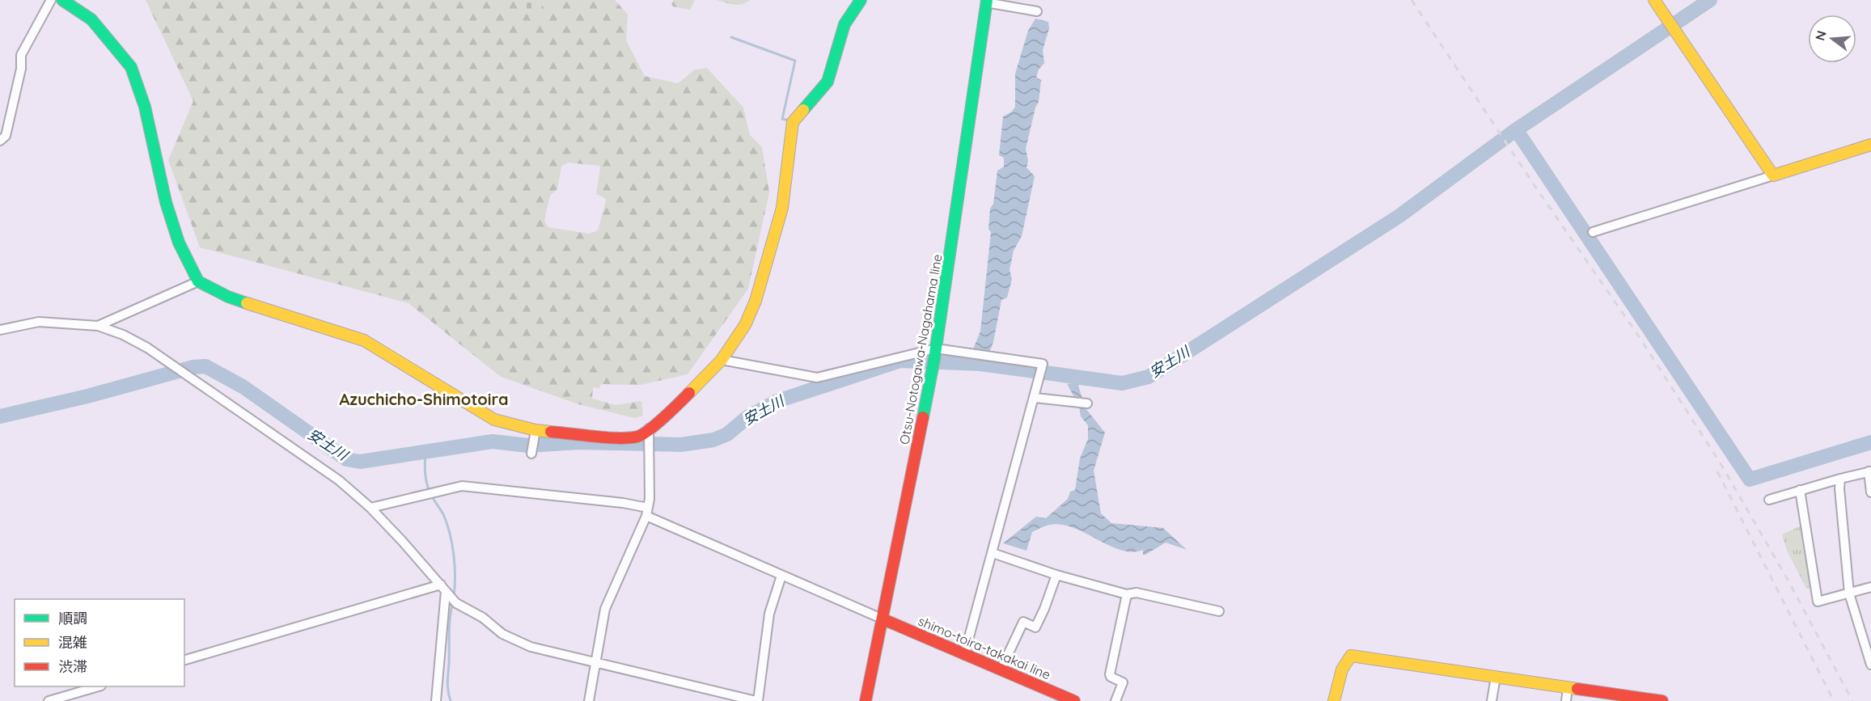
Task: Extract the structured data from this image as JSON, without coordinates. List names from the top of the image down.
{
  "streets": {
    "street": ["Otsu-Notogawa-Nagahama line", "shimo-toira-takakai line"]
  },
  "crossings": [
    ["Otsu-Notogawa-Nagahama line", "shimo-toira-takakai line"]
  ],
  "districts": ["Azuchicho-Shimotoira"],
  "water": ["安土川"],
  "legend": ["順調", "混雑", "渋滞"],
  "north": "left"
}
